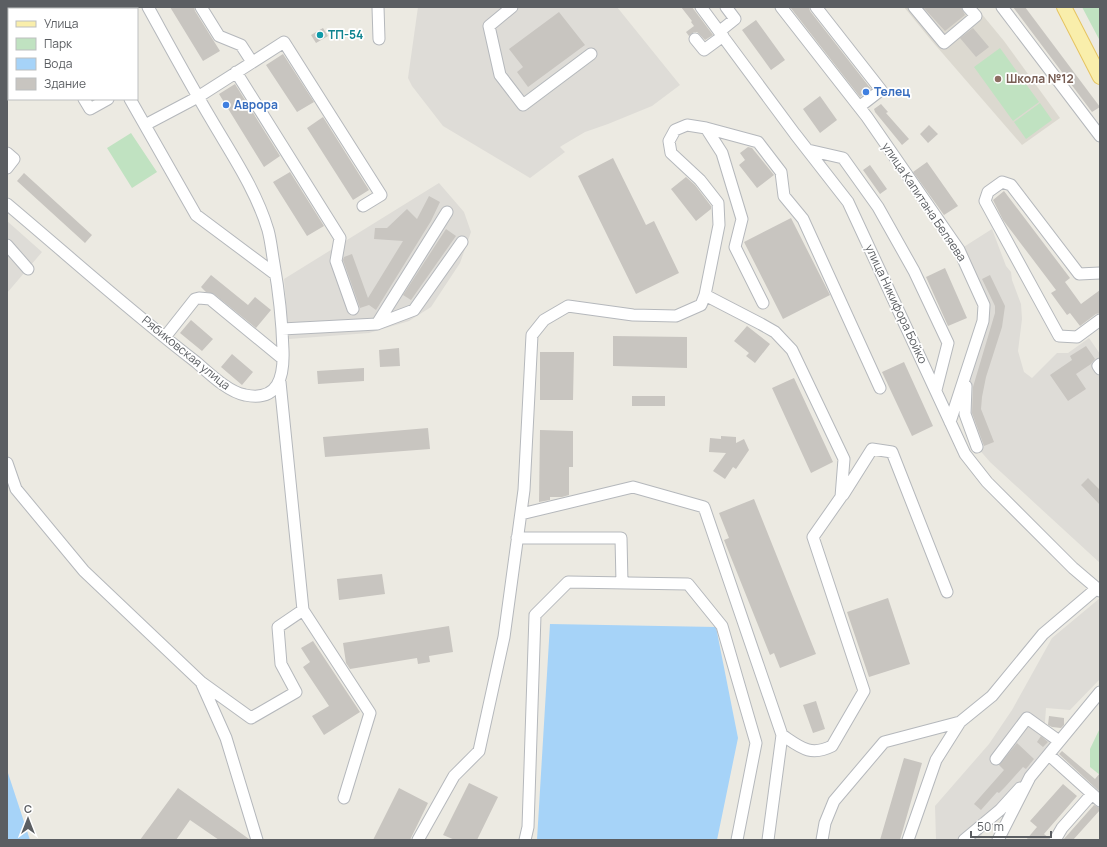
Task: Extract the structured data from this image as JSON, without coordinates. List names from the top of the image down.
{
  "streets": {
    "street": ["улица Капитана Беляева", "улица Никифора Бойко", "Рябиковская улица"]
  },
  "crossings": [
    ["улица Капитана Беляева", "улица Никифора Бойко"]
  ],
  "places": [
    "ТП-54",
    "Школа №12",
    "Телец",
    "Аврора"
  ],
  "legend": [
    "Улица",
    "Парк",
    "Вода",
    "Здание"
  ],
  "scale_bar": "50 m",
  "north": "top"
}
